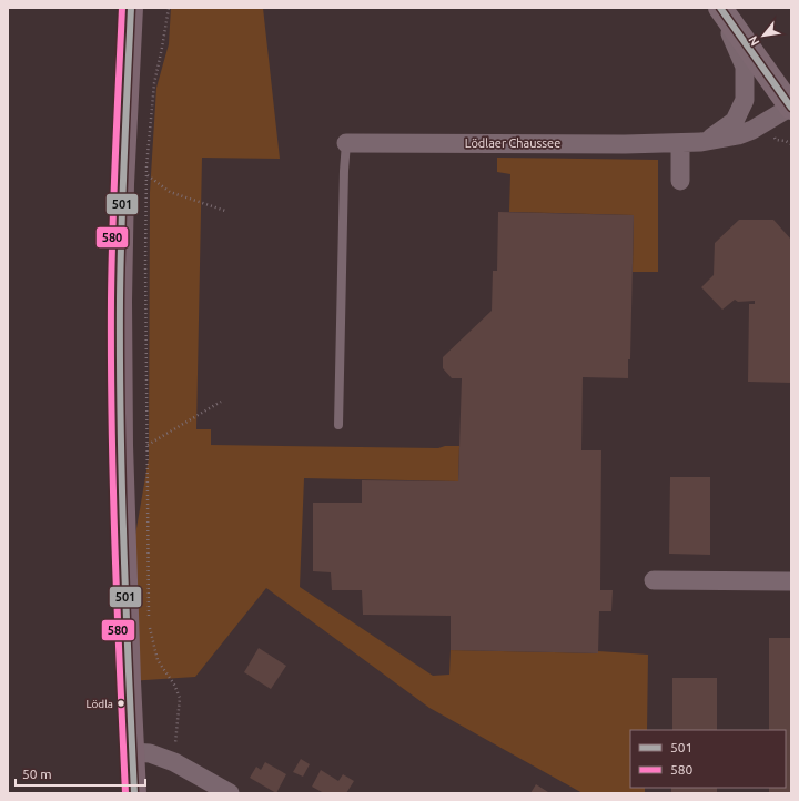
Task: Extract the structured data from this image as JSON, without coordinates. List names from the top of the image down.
{
  "streets": {
    "street": ["Lödlaer Chaussee"]
  },
  "places": ["Lödla"],
  "lines": ["transit line 501", "transit line 580"],
  "legend": ["501", "580"],
  "scale_bar": "50 m",
  "north": "bottom left"
}
